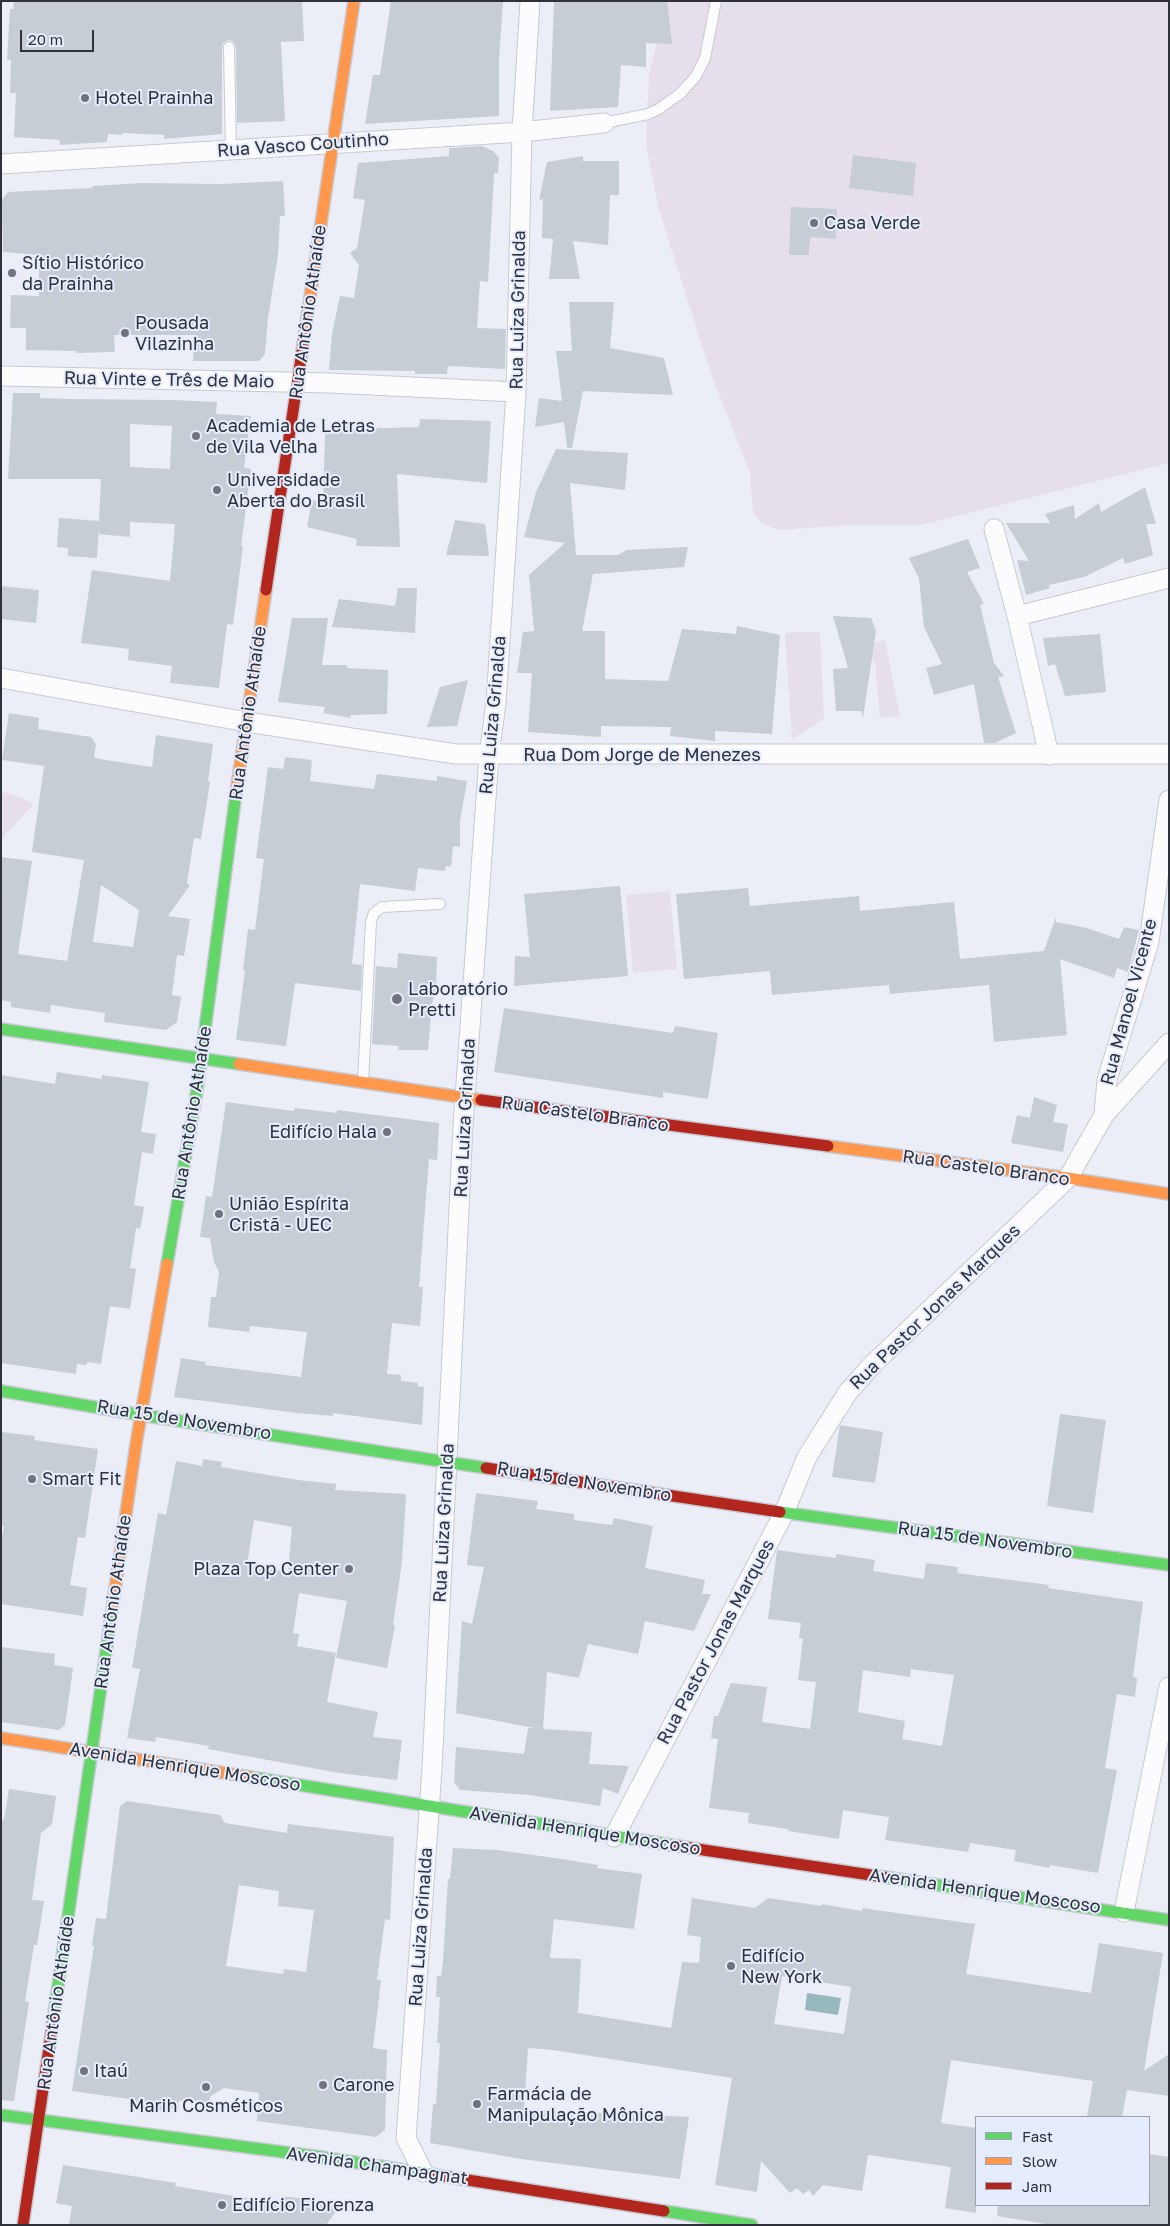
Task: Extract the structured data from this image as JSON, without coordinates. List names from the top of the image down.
{
  "streets": {
    "main road": [
      "Rua Antônio Athaíde",
      "Rua Castelo Branco",
      "Rua 15 de Novembro",
      "Avenida Henrique Moscoso",
      "Avenida Champagnat"
    ],
    "street": [
      "Rua Vasco Coutinho",
      "Rua Luiza Grinalda",
      "Rua Vinte e Três de Maio",
      "Rua Dom Jorge de Menezes",
      "Rua Manoel Vicente",
      "Rua Pastor Jonas Marques"
    ]
  },
  "crossings": [
    ["Rua Vasco Coutinho", "Rua Luiza Grinalda"],
    ["Rua Vasco Coutinho", "Rua Antônio Athaíde"],
    ["Rua Luiza Grinalda", "Rua Vinte e Três de Maio"],
    ["Rua Luiza Grinalda", "Rua Dom Jorge de Menezes"],
    ["Rua Luiza Grinalda", "Rua Castelo Branco"],
    ["Rua Luiza Grinalda", "Rua 15 de Novembro"],
    ["Rua Luiza Grinalda", "Avenida Henrique Moscoso"],
    ["Rua Luiza Grinalda", "Avenida Champagnat"],
    ["Rua Antônio Athaíde", "Rua Vinte e Três de Maio"],
    ["Rua Antônio Athaíde", "Rua Dom Jorge de Menezes"],
    ["Rua Antônio Athaíde", "Rua Castelo Branco"],
    ["Rua Antônio Athaíde", "Rua 15 de Novembro"],
    ["Rua Antônio Athaíde", "Avenida Henrique Moscoso"],
    ["Rua Antônio Athaíde", "Avenida Champagnat"],
    ["Rua Manoel Vicente", "Rua Pastor Jonas Marques"],
    ["Rua Castelo Branco", "Rua Pastor Jonas Marques"],
    ["Rua Pastor Jonas Marques", "Rua 15 de Novembro"],
    ["Rua Pastor Jonas Marques", "Avenida Henrique Moscoso"]
  ],
  "places": [
    "Hotel Prainha",
    "Casa Verde",
    "Sítio Histórico da Prainha",
    "Pousada Vilazinha",
    "Academia de Letras de Vila Velha",
    "Universidade Aberta do Brasil",
    "Laboratório Pretti",
    "Edifício Hala",
    "União Espírita Cristã - UEC",
    "Smart Fit",
    "Plaza Top Center",
    "Edifício New York",
    "Itaú",
    "Carone",
    "Marih Cosméticos",
    "Farmácia de Manipulação Mônica",
    "Edifício Fiorenza"
  ],
  "legend": ["Fast", "Slow", "Jam"],
  "scale_bar": "20 m"
}
